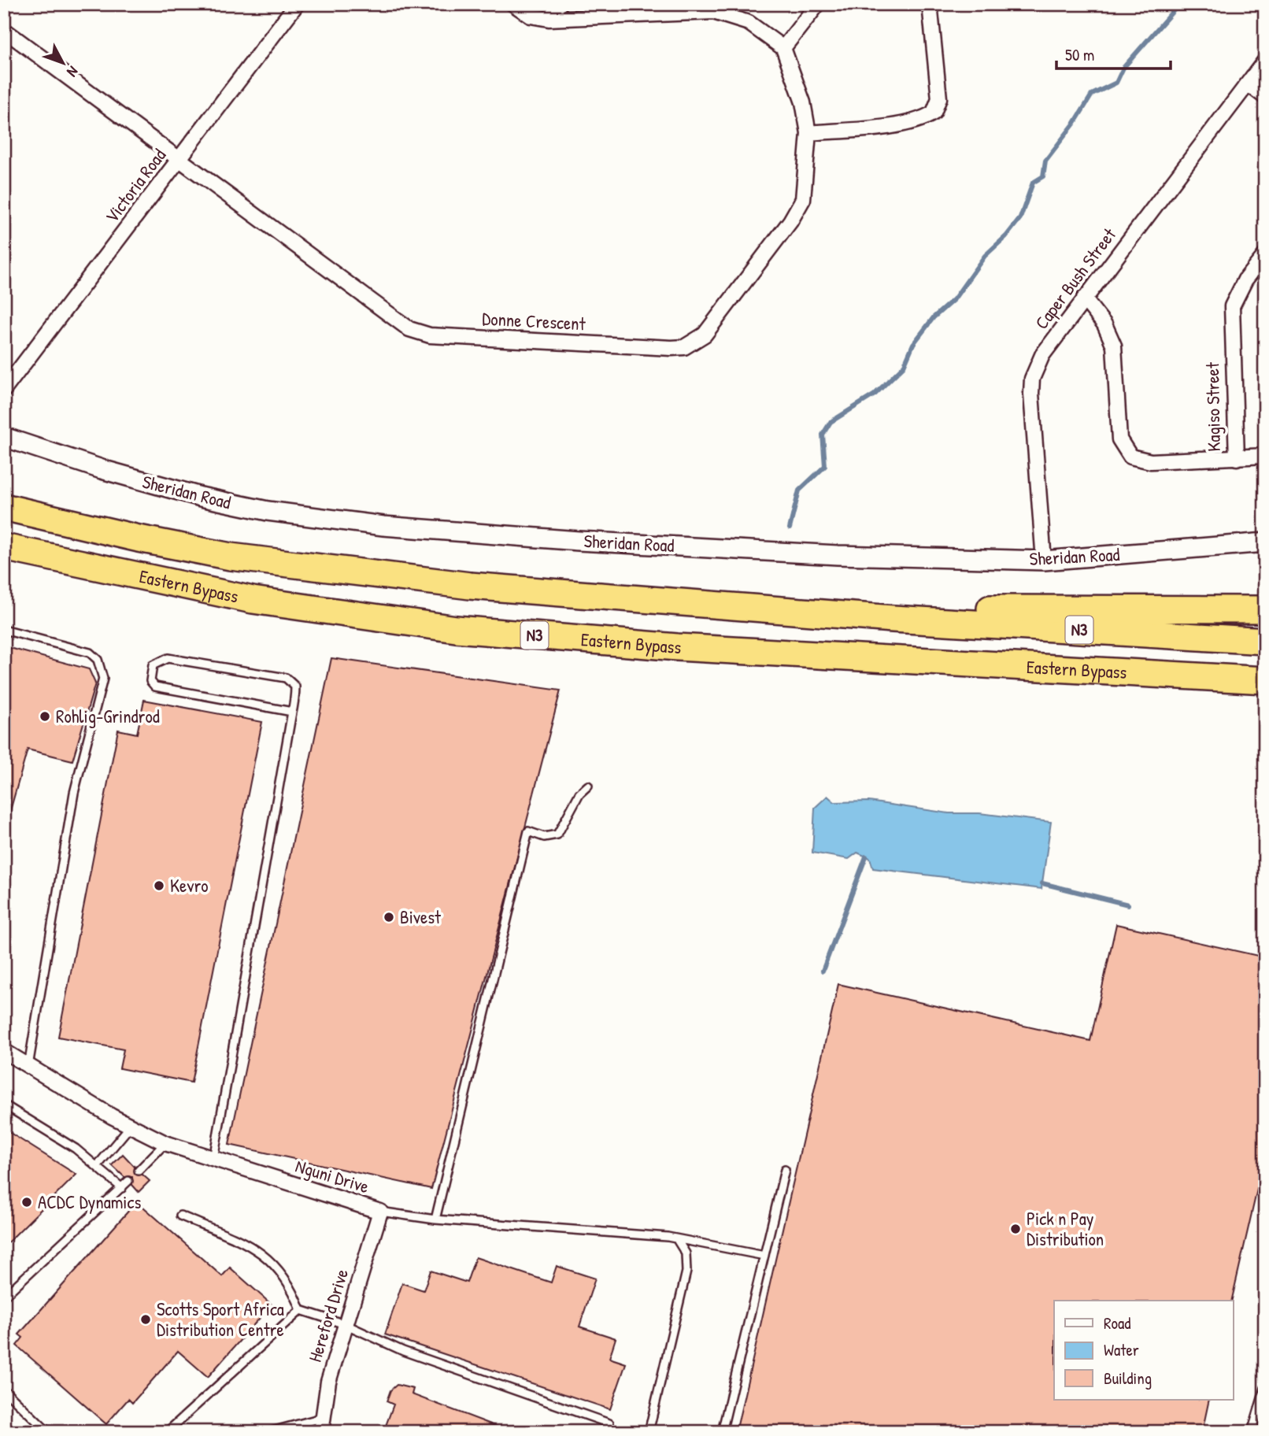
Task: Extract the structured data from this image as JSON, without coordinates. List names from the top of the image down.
{
  "streets": {
    "highway": ["Eastern Bypass", "N3"],
    "street": [
      "Victoria Road",
      "Caper Bush Street",
      "Donne Crescent",
      "Kagiso Street",
      "Sheridan Road",
      "Nguni Drive",
      "Hereford Drive"
    ]
  },
  "crossings": [
    ["Victoria Road", "Donne Crescent"],
    ["Caper Bush Street", "Kagiso Street"],
    ["Caper Bush Street", "Sheridan Road"],
    ["Nguni Drive", "Hereford Drive"]
  ],
  "places": [
    "Rohlig-Grindrod",
    "Kevro",
    "Bivest",
    "ACDC Dynamics",
    "Pick n Pay Distribution",
    "Scotts Sport Africa Distribution Centre"
  ],
  "legend": ["Road", "Water", "Building"],
  "scale_bar": "50 m",
  "north": "bottom right"
}
